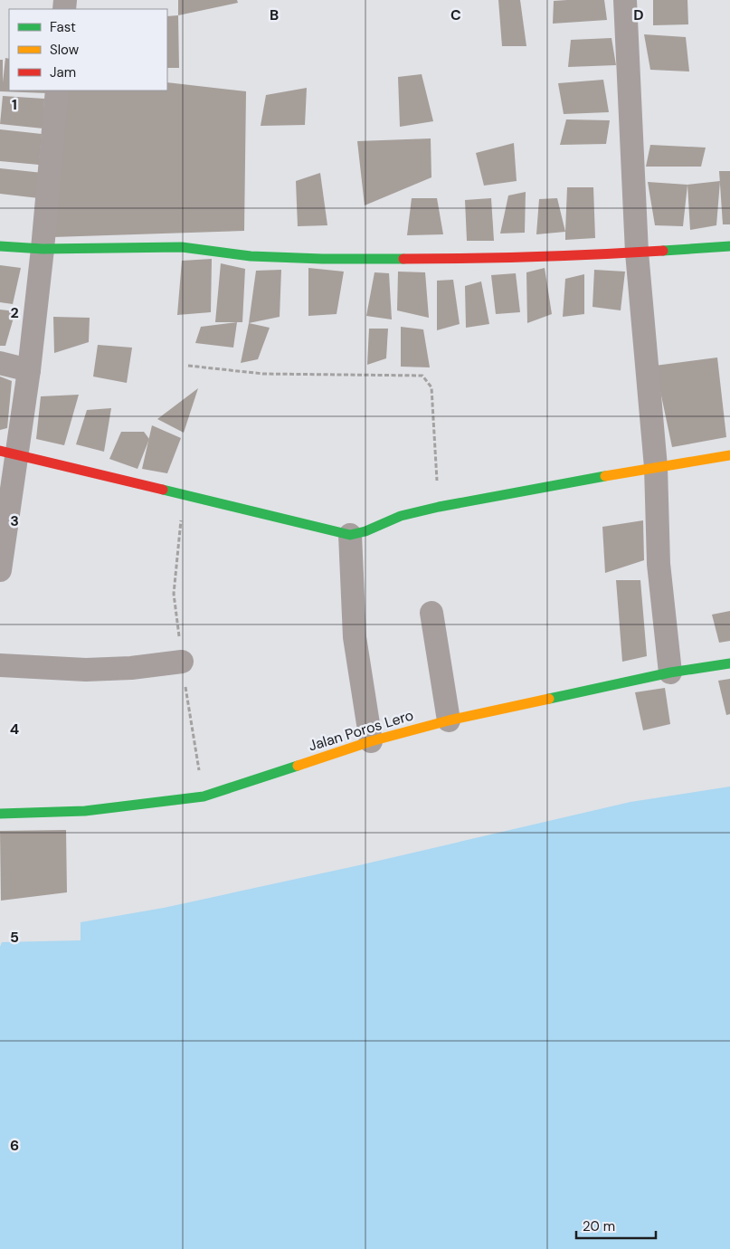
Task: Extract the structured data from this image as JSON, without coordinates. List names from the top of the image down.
{
  "streets": {
    "street": ["Jalan Poros Lero"]
  },
  "legend": ["Fast", "Slow", "Jam"],
  "scale_bar": "20 m",
  "grid": {
    "columns": ["B", "C", "D"],
    "rows": [
      "1",
      "2",
      "3",
      "4",
      "5",
      "6"
    ]
  }
}
